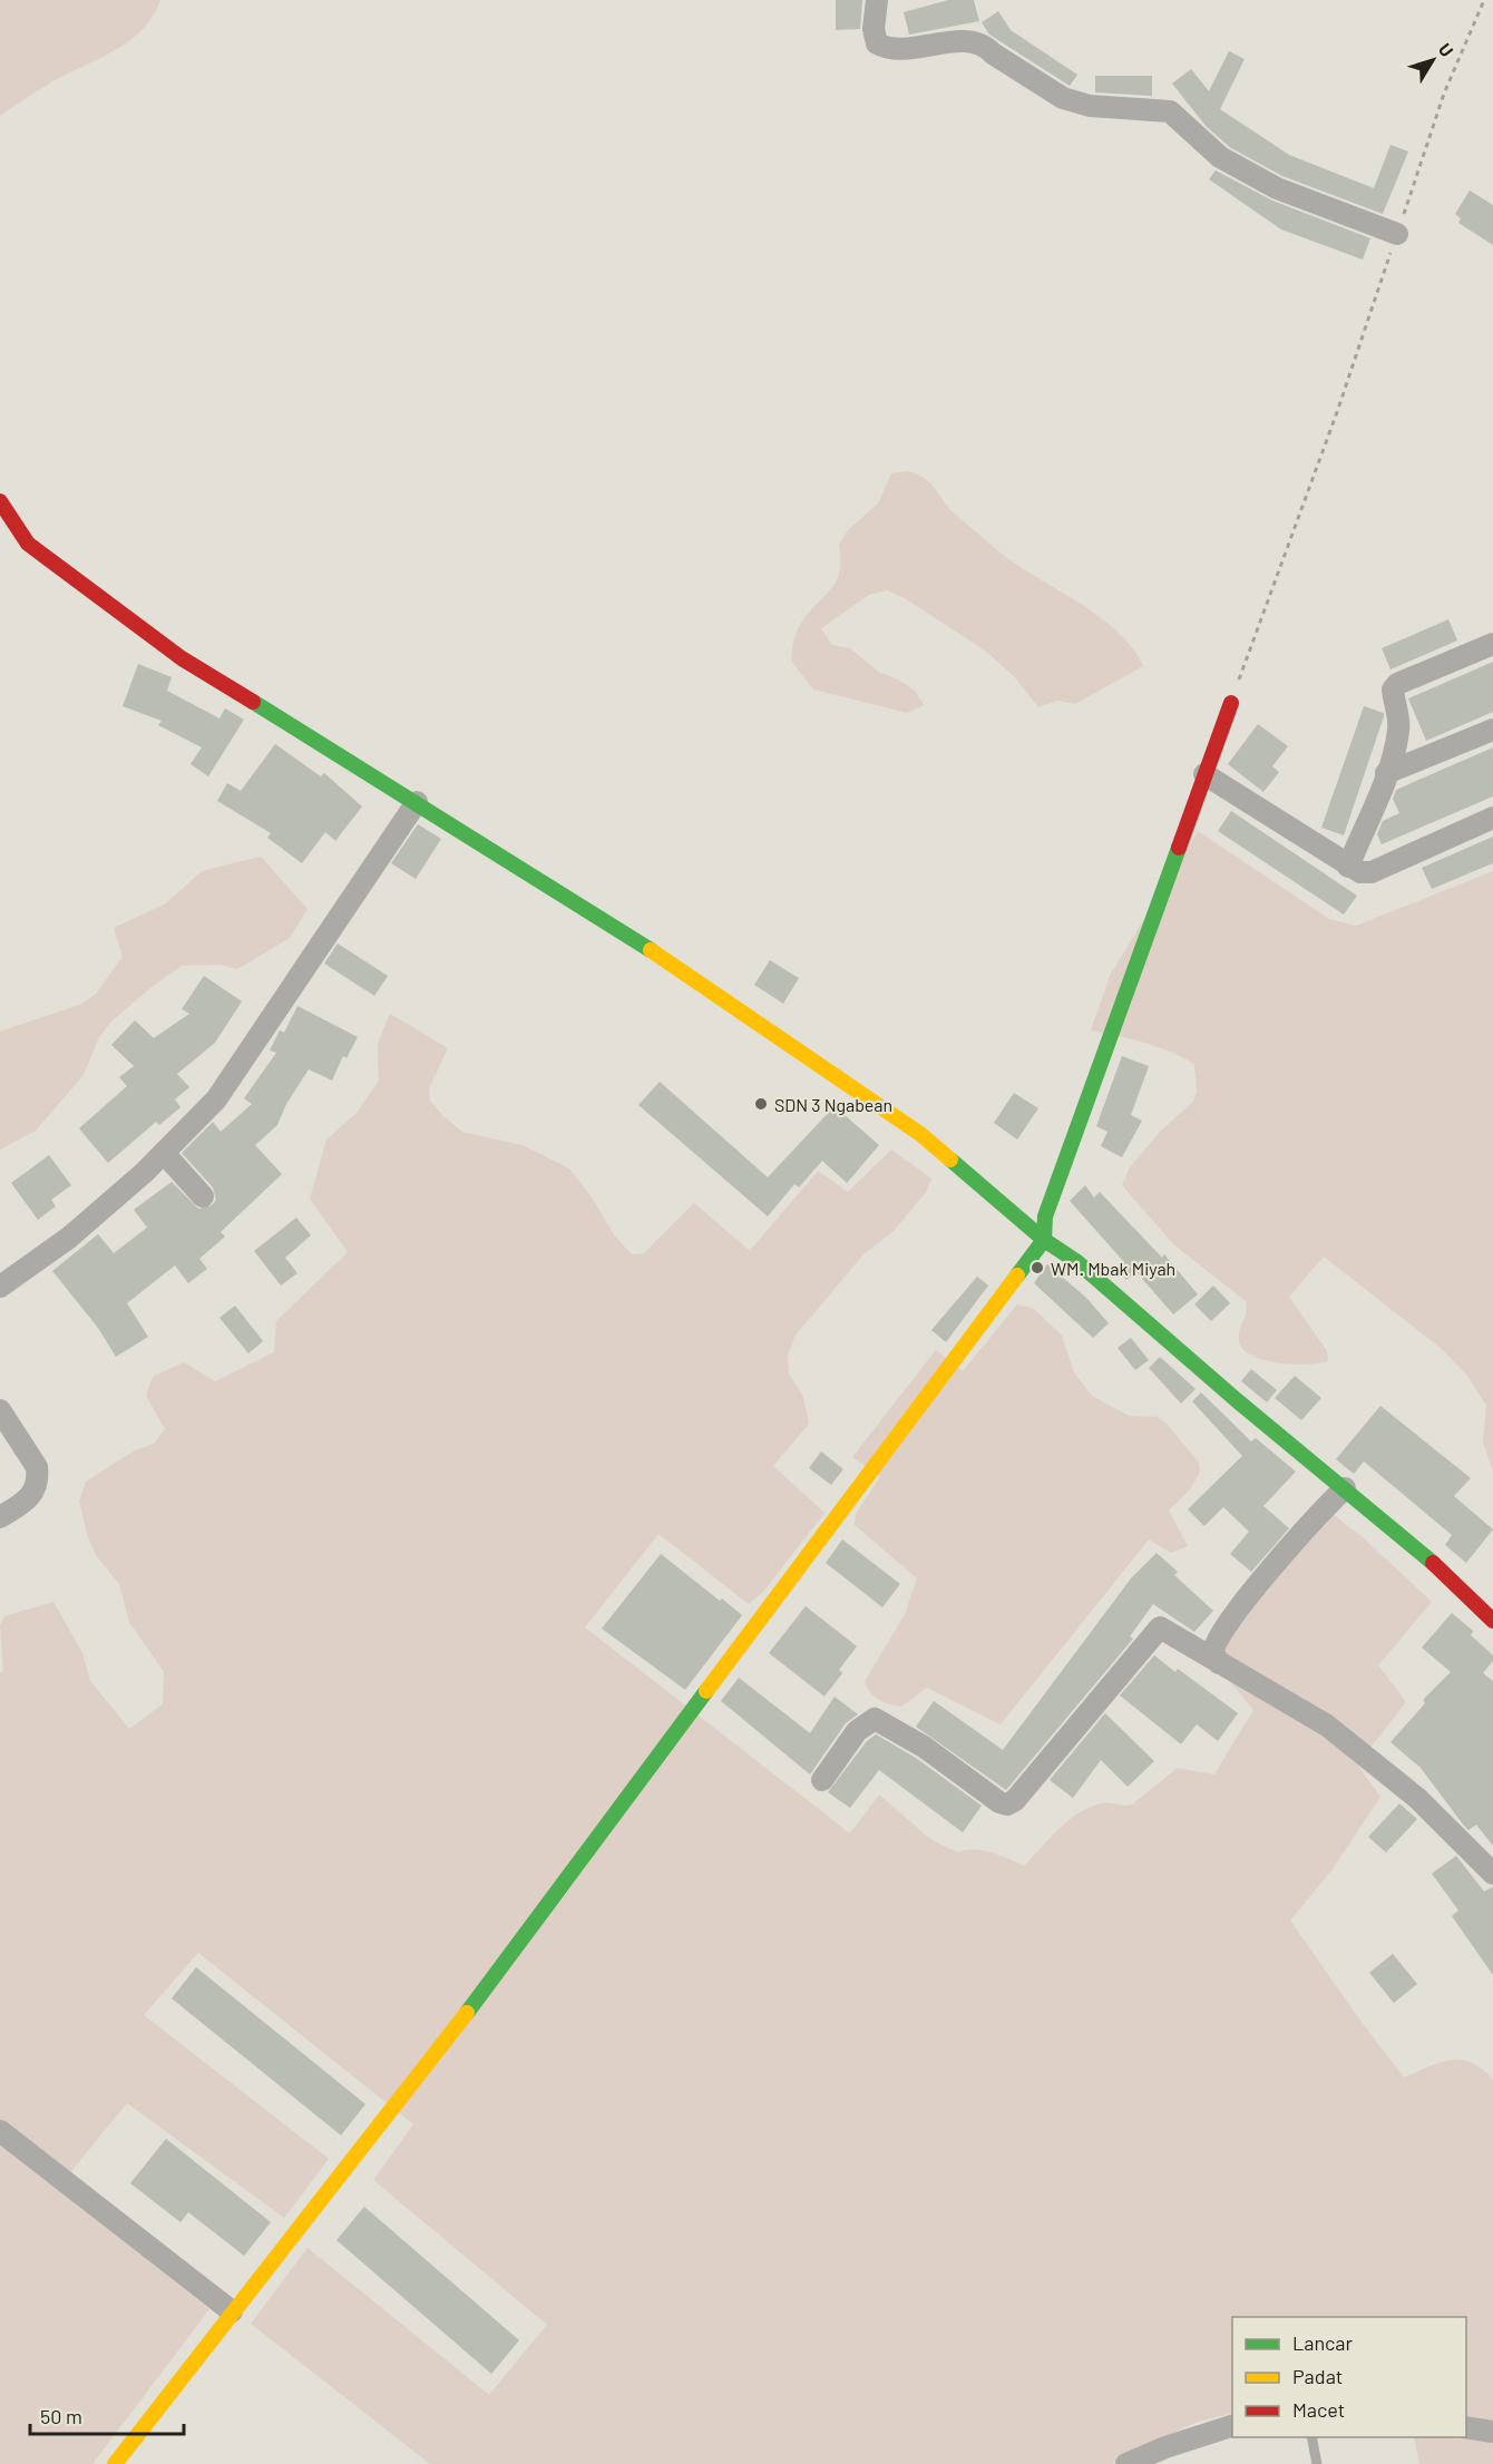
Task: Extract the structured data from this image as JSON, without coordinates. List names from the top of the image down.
{
  "places": ["SDN 3 Ngabean", "WM. Mbak Miyah"],
  "legend": ["Lancar", "Padat", "Macet"],
  "scale_bar": "50 m",
  "north": "top right"
}
